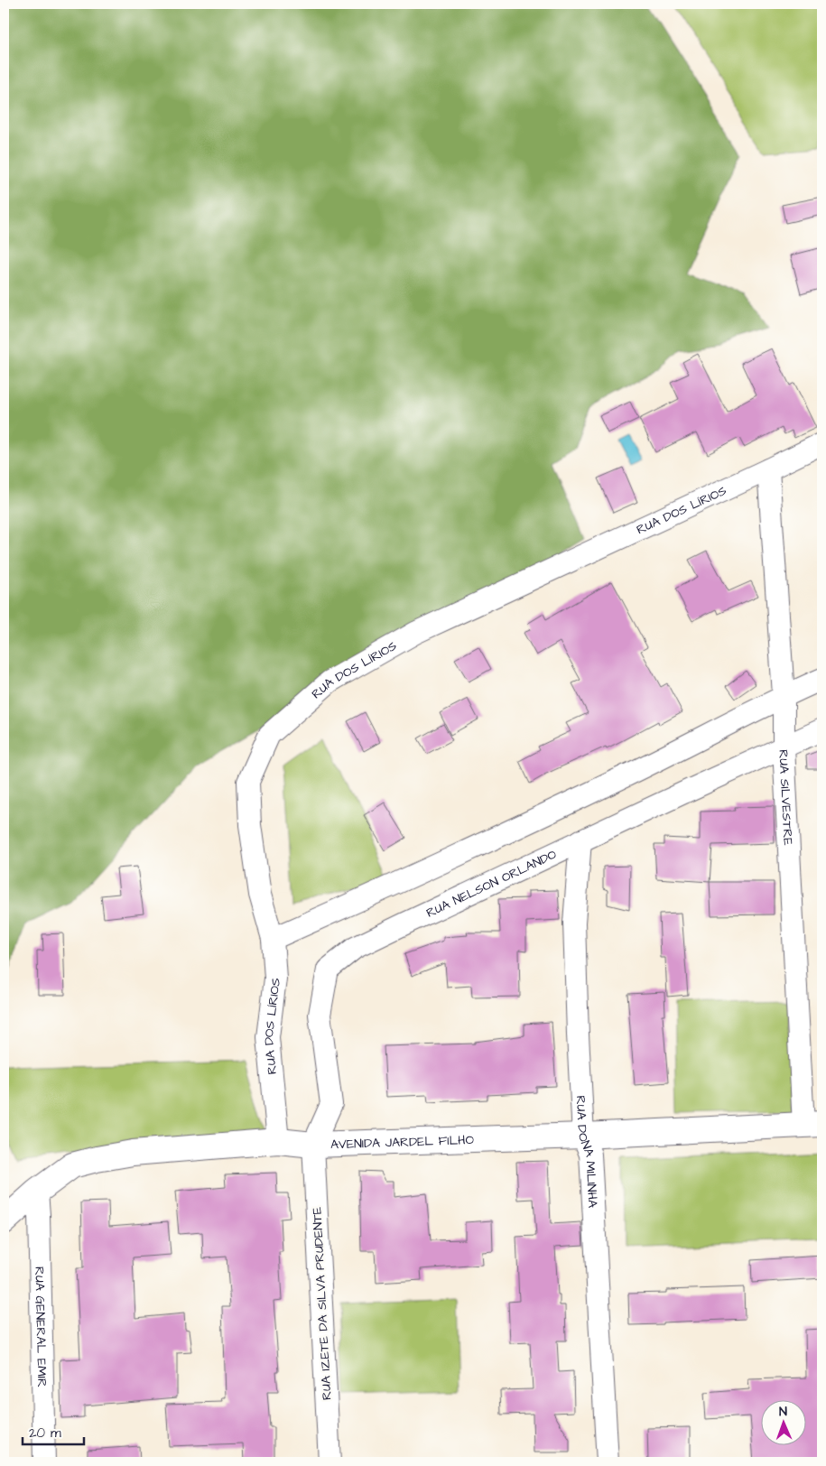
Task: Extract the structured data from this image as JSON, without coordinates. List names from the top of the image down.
{
  "streets": {
    "main road": ["AVENIDA JARDEL FILHO"],
    "street": [
      "RUA DOS LÍRIOS",
      "RUA SILVESTRE",
      "RUA NELSON ORLANDO",
      "RUA DONA MILINHA",
      "RUA IZETE DA SILVA PRUDENTE",
      "RUA GENERAL EMIR"
    ]
  },
  "crossings": [
    ["RUA DOS LÍRIOS", "RUA SILVESTRE"],
    ["RUA DOS LÍRIOS", "AVENIDA JARDEL FILHO"],
    ["RUA SILVESTRE", "RUA NELSON ORLANDO"],
    ["RUA SILVESTRE", "AVENIDA JARDEL FILHO"],
    ["RUA NELSON ORLANDO", "AVENIDA JARDEL FILHO"],
    ["RUA NELSON ORLANDO", "RUA DONA MILINHA"],
    ["RUA NELSON ORLANDO", "RUA IZETE DA SILVA PRUDENTE"],
    ["AVENIDA JARDEL FILHO", "RUA DONA MILINHA"],
    ["AVENIDA JARDEL FILHO", "RUA IZETE DA SILVA PRUDENTE"],
    ["AVENIDA JARDEL FILHO", "RUA GENERAL EMIR"]
  ],
  "scale_bar": "20 m",
  "north": "top"
}
